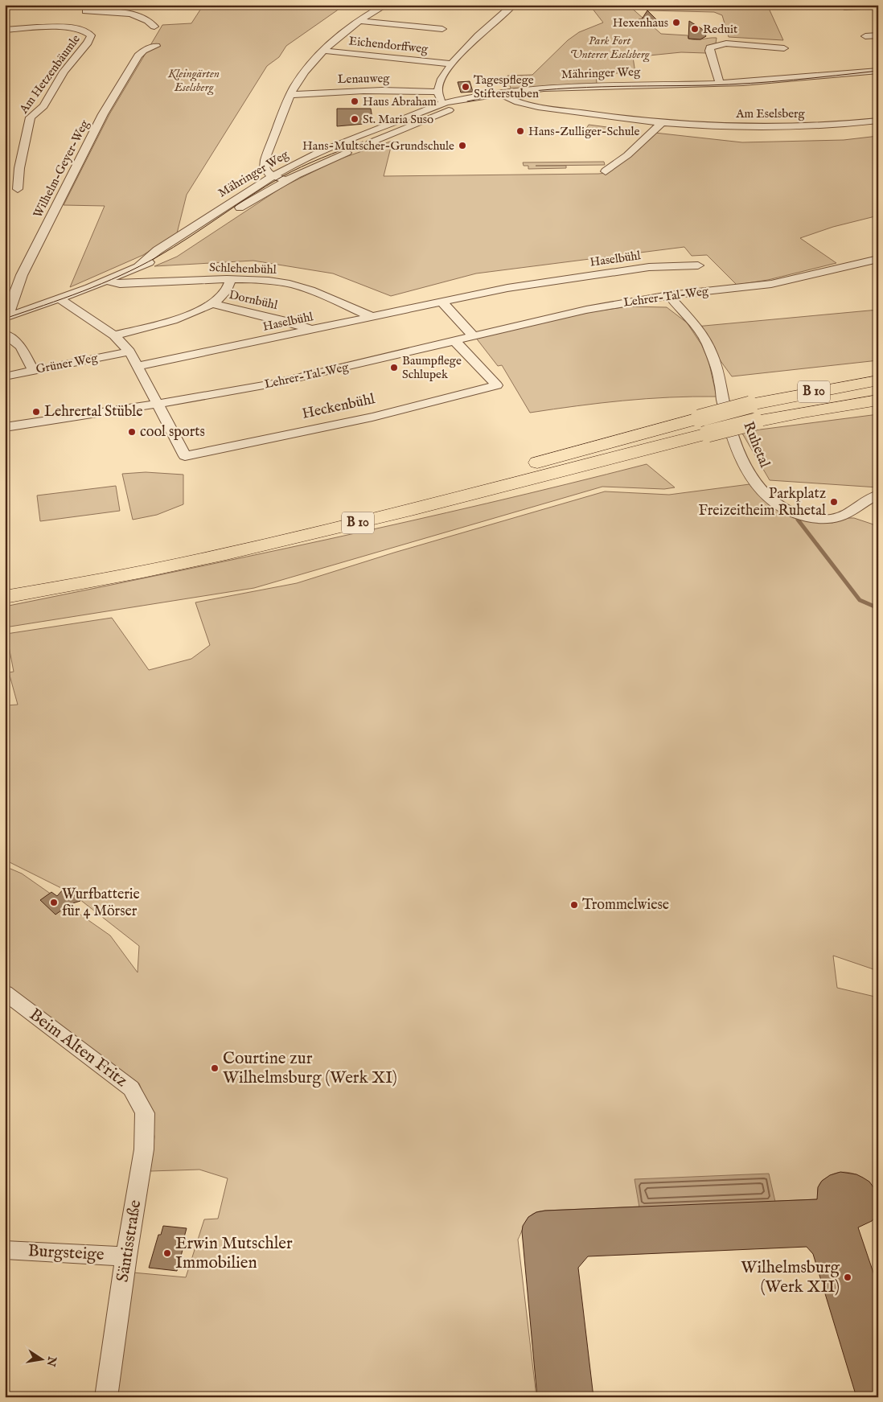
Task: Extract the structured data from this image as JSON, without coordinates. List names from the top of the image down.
{
  "streets": {
    "highway": ["B 10"],
    "street": [
      "Eichendorffweg",
      "Mähringer Weg",
      "Am Hetzenbäumle",
      "Lenauweg",
      "Am Eselsberg",
      "Wilhelm-Geyer-Weg",
      "Haselbühl",
      "Schlehenbühl",
      "Lehrer-Tal-Weg",
      "Dornbühl",
      "Grüner Weg",
      "Heckenbühl",
      "Ruhetal",
      "Beim Alten Fritz",
      "Säntisstraße",
      "Burgsteige"
    ]
  },
  "crossings": [
    ["Mähringer Weg", "Am Eselsberg"],
    ["Mähringer Weg", "Wilhelm-Geyer-Weg"],
    ["Mähringer Weg", "Schlehenbühl"],
    ["Haselbühl", "Schlehenbühl"],
    ["Haselbühl", "Dornbühl"],
    ["Lehrer-Tal-Weg", "Heckenbühl"],
    ["Lehrer-Tal-Weg", "Ruhetal"],
    ["Beim Alten Fritz", "Säntisstraße"],
    ["Säntisstraße", "Burgsteige"]
  ],
  "parks": ["Park Fort Unterer Eselsberg", "Kleingärten Eselsberg"],
  "places": [
    "Hexenhaus",
    "Reduit",
    "Tagespflege Stifterstuben",
    "Haus Abraham",
    "St. Maria Suso",
    "Hans-Zulliger-Schule",
    "Hans-Multscher-Grundschule",
    "Baumpflege Schlupek",
    "Lehrertal Stüble",
    "cool sports",
    "Parkplatz Freizeitheim Ruhetal",
    "Wurfbatterie für 4 Mörser",
    "Trommelwiese",
    "Courtine zur Wilhelmsburg (Werk XI)",
    "Erwin Mutschler Immobilien",
    "Wilhelmsburg (Werk XII)"
  ],
  "north": "right"
}
